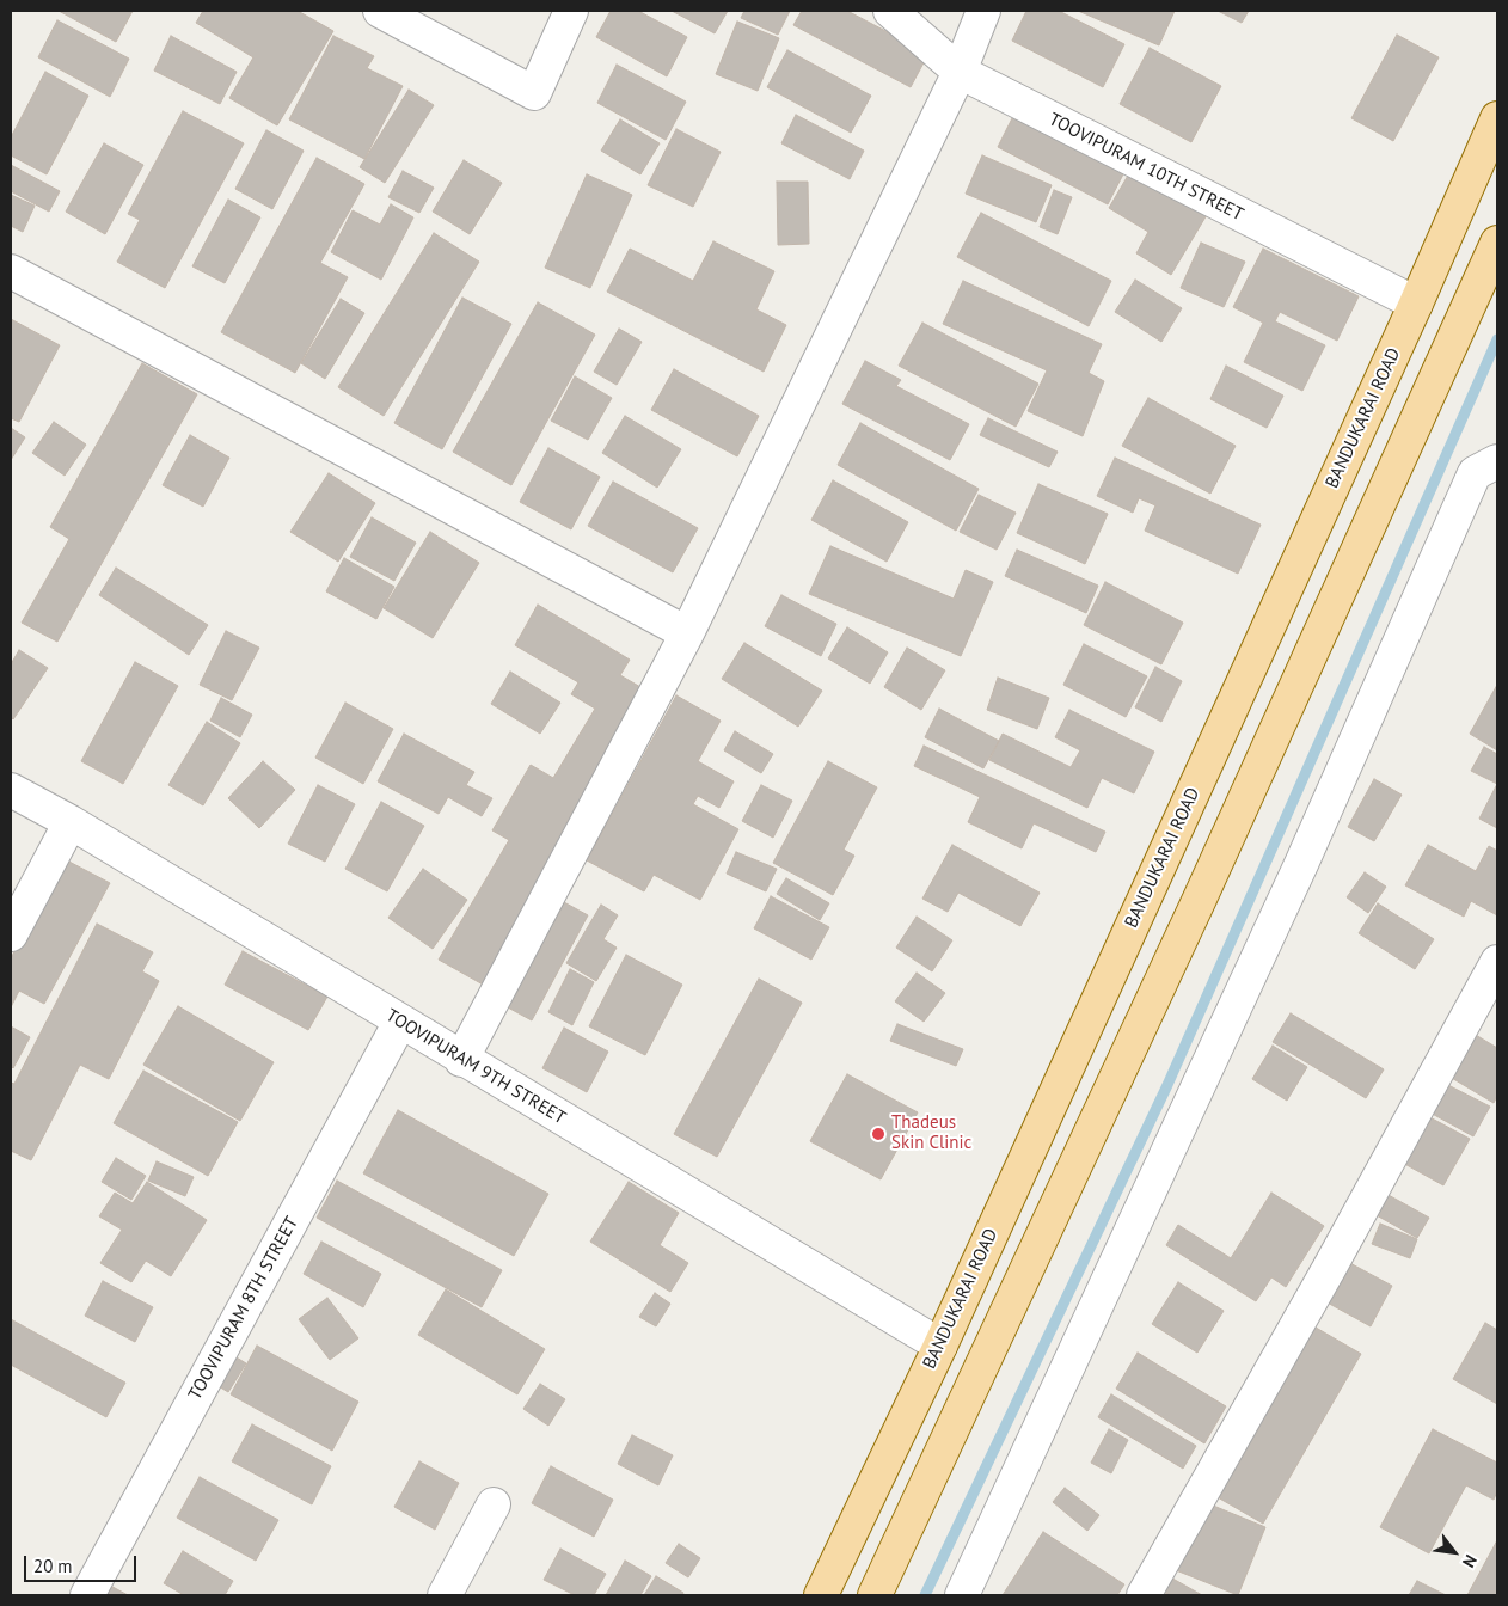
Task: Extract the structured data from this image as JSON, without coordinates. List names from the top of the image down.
{
  "streets": {
    "main road": ["BANDUKARAI ROAD"],
    "street": ["TOOVIPURAM 10TH STREET", "TOOVIPURAM 9TH STREET", "TOOVIPURAM 8TH STREET"]
  },
  "crossings": [
    ["TOOVIPURAM 10TH STREET", "BANDUKARAI ROAD"],
    ["BANDUKARAI ROAD", "TOOVIPURAM 9TH STREET"],
    ["TOOVIPURAM 9TH STREET", "TOOVIPURAM 8TH STREET"]
  ],
  "places": ["Thadeus Skin Clinic"],
  "scale_bar": "20 m",
  "north": "bottom right"
}
